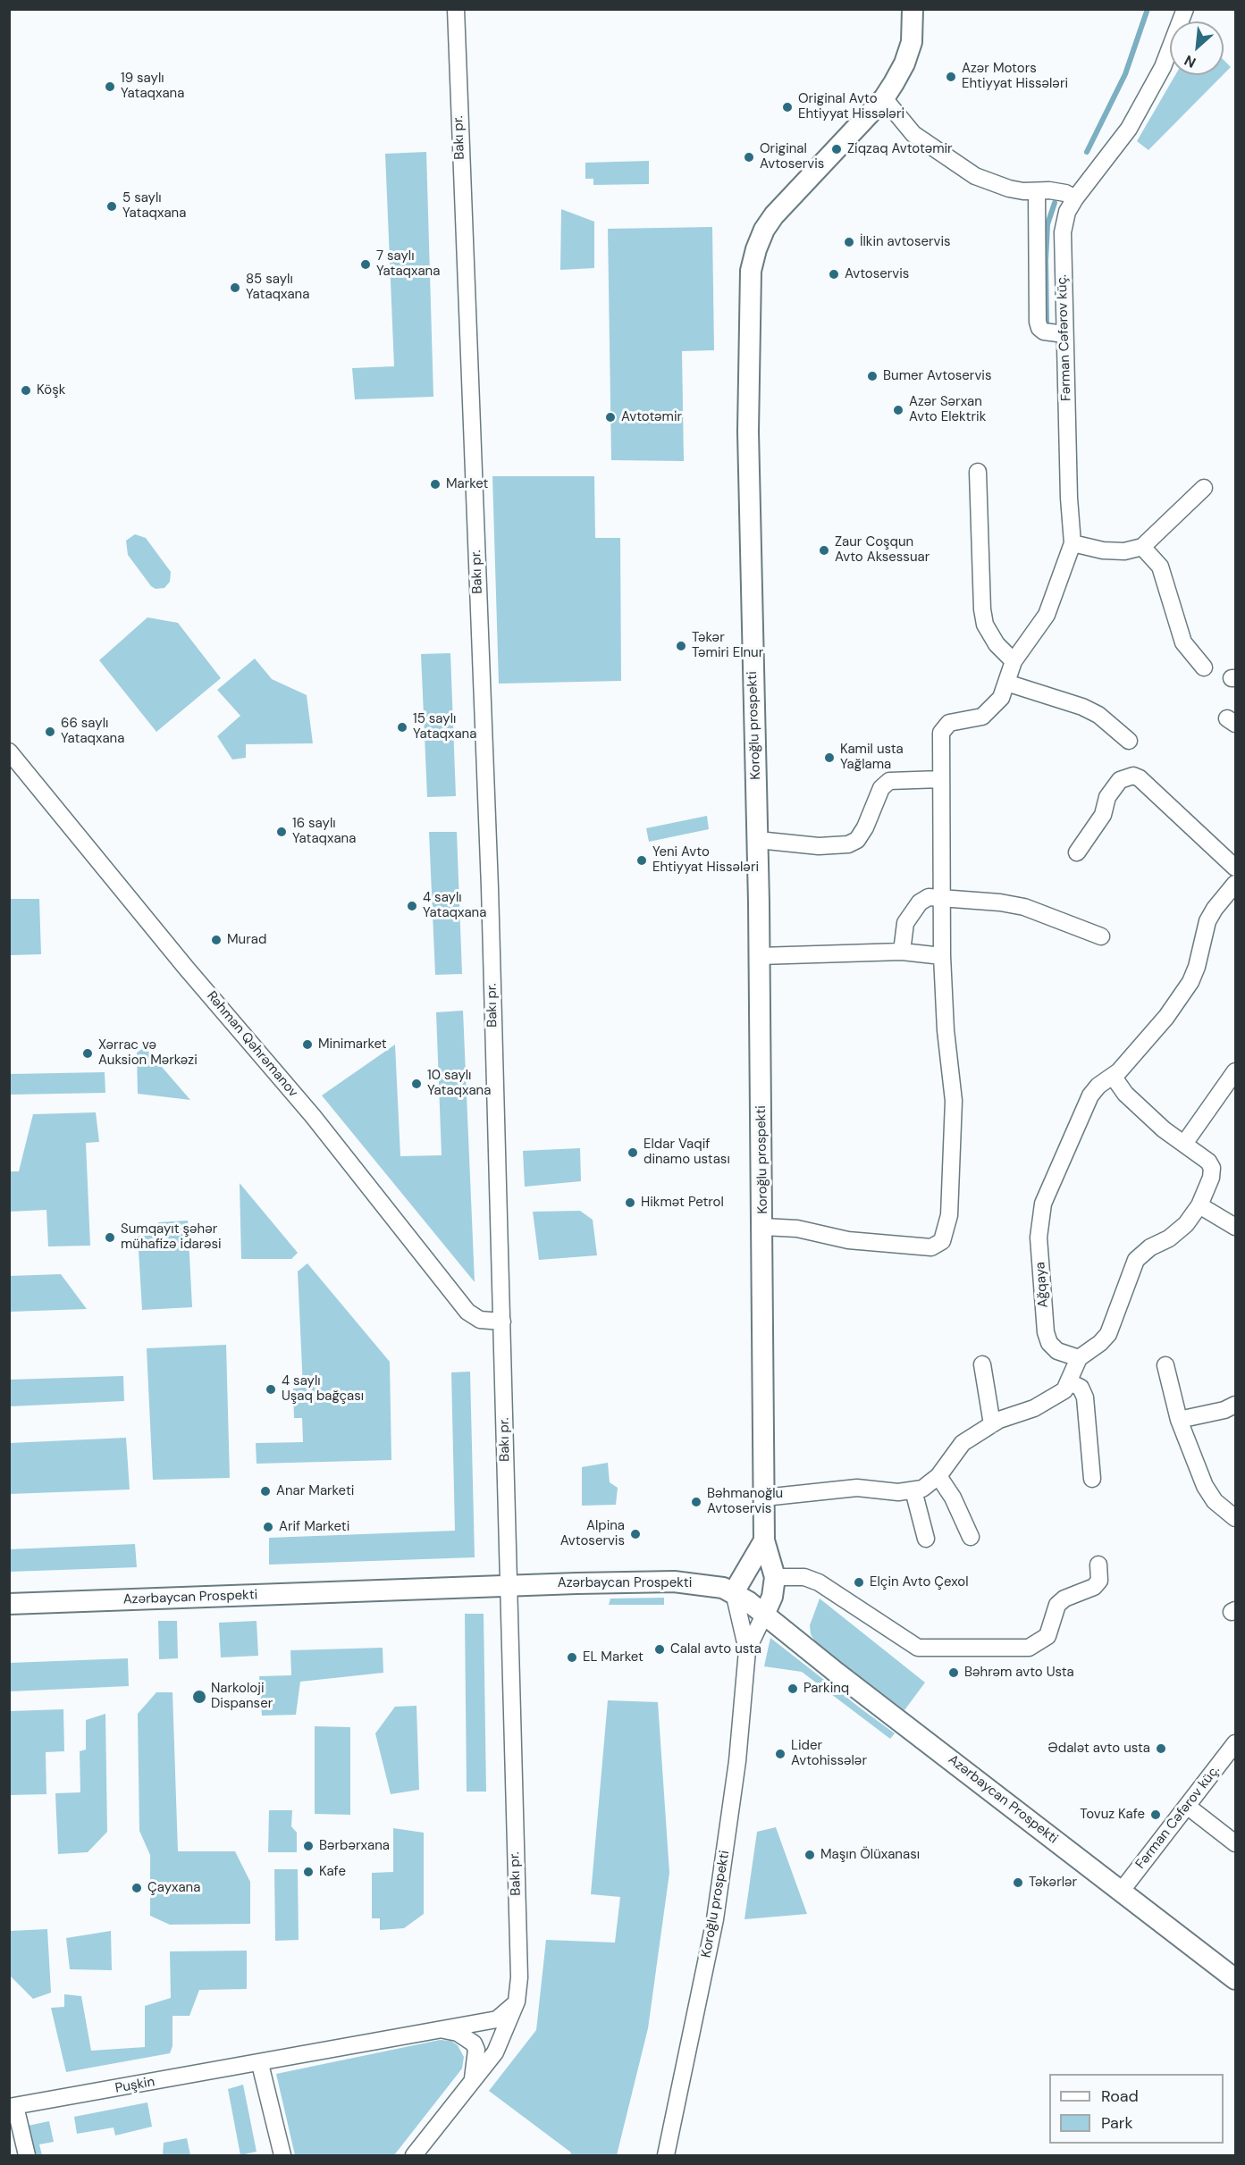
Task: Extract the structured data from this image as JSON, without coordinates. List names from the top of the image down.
{
  "streets": {
    "street": [
      "Bakı pr.",
      "Fərman Cəfərov küç.",
      "Koroğlu prospekti",
      "Rəhman Qəhrəmanov",
      "Ağqaya",
      "Azərbaycan Prospekti",
      "Puşkin"
    ]
  },
  "crossings": [
    ["Bakı pr.", "Rəhman Qəhrəmanov"],
    ["Bakı pr.", "Azərbaycan Prospekti"],
    ["Bakı pr.", "Puşkin"],
    ["Fərman Cəfərov küç.", "Azərbaycan Prospekti"]
  ],
  "places": [
    "Azər Motors Ehtiyyat Hissələri",
    "19 saylı Yataqxana",
    "Original Avto Ehtiyyat Hissələri",
    "Ziqzaq Avtotəmir",
    "Original Avtoservis",
    "5 saylı Yataqxana",
    "İlkin avtoservis",
    "7 saylı Yataqxana",
    "Avtoservis",
    "85 saylı Yataqxana",
    "Bumer Avtoservis",
    "Köşk",
    "Azər Sərxan Avto Elektrik",
    "Avtotəmir",
    "Market",
    "Zaur Coşqun Avto Aksessuar",
    "Təkər Təmiri Elnur",
    "15 saylı Yataqxana",
    "66 saylı Yataqxana",
    "Kamil usta Yağlama",
    "16 saylı Yataqxana",
    "Yeni Avto Ehtiyyat Hissələri",
    "4 saylı Yataqxana",
    "Murad",
    "Minimarket",
    "Xərrac və Auksion Mərkəzi",
    "10 saylı Yataqxana",
    "Eldar Vaqif dinamo ustası",
    "Hikmət Petrol",
    "Sumqayıt şəhər mühafizə idarəsi",
    "4 saylı Uşaq bağçası",
    "Anar Marketi",
    "Bəhmanoğlu Avtoservis",
    "Arif Marketi",
    "Alpina Avtoservis",
    "Elçin Avto Çexol",
    "Calal avto usta",
    "EL Market",
    "Bəhrəm avto Usta",
    "Parkinq",
    "Narkoloji Dispanser",
    "Ədalət avto usta",
    "Lider Avtohissələr",
    "Tovuz Kafe",
    "Bərbərxana",
    "Maşın Ölüxanası",
    "Kafe",
    "Təkərlər",
    "Çayxana"
  ],
  "legend": ["Road", "Park"],
  "north": "bottom left"
}
